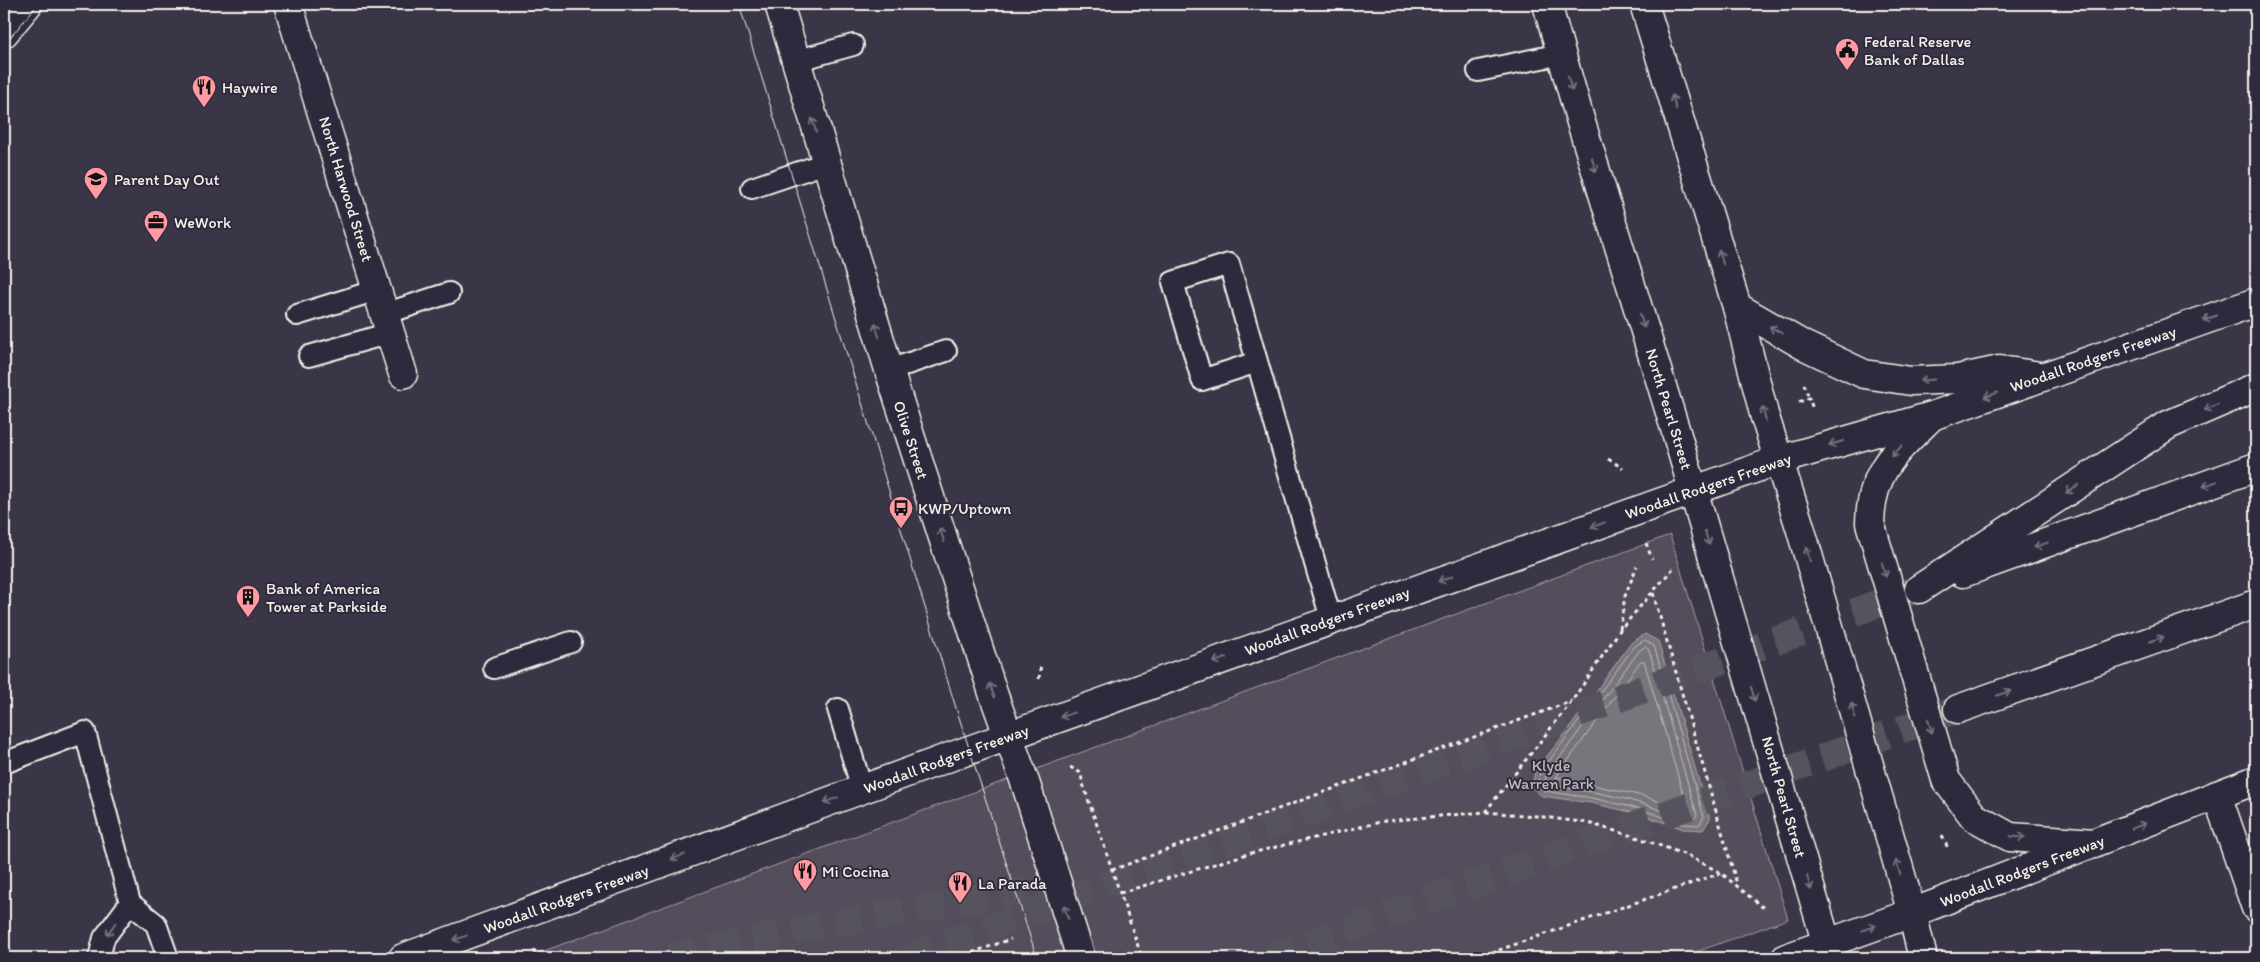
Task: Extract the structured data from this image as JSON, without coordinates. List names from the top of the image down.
{
  "streets": {
    "main road": [
      "North Harwood Street",
      "Woodall Rodgers Freeway",
      "North Pearl Street",
      "Olive Street"
    ]
  },
  "crossings": [
    ["Woodall Rodgers Freeway", "North Pearl Street"],
    ["Woodall Rodgers Freeway", "Olive Street"]
  ],
  "one_way": ["Olive Street"],
  "parks": ["Klyde Warren Park"],
  "places": {
    "public building": ["Federal Reserve Bank of Dallas"],
    "restaurant": ["Haywire", "Mi Cocina", "La Parada"],
    "school or university": ["Parent Day Out"],
    "office": ["WeWork"],
    "bus stop": ["KWP/Uptown"],
    "building": ["Bank of America Tower at Parkside"]
  }
}
